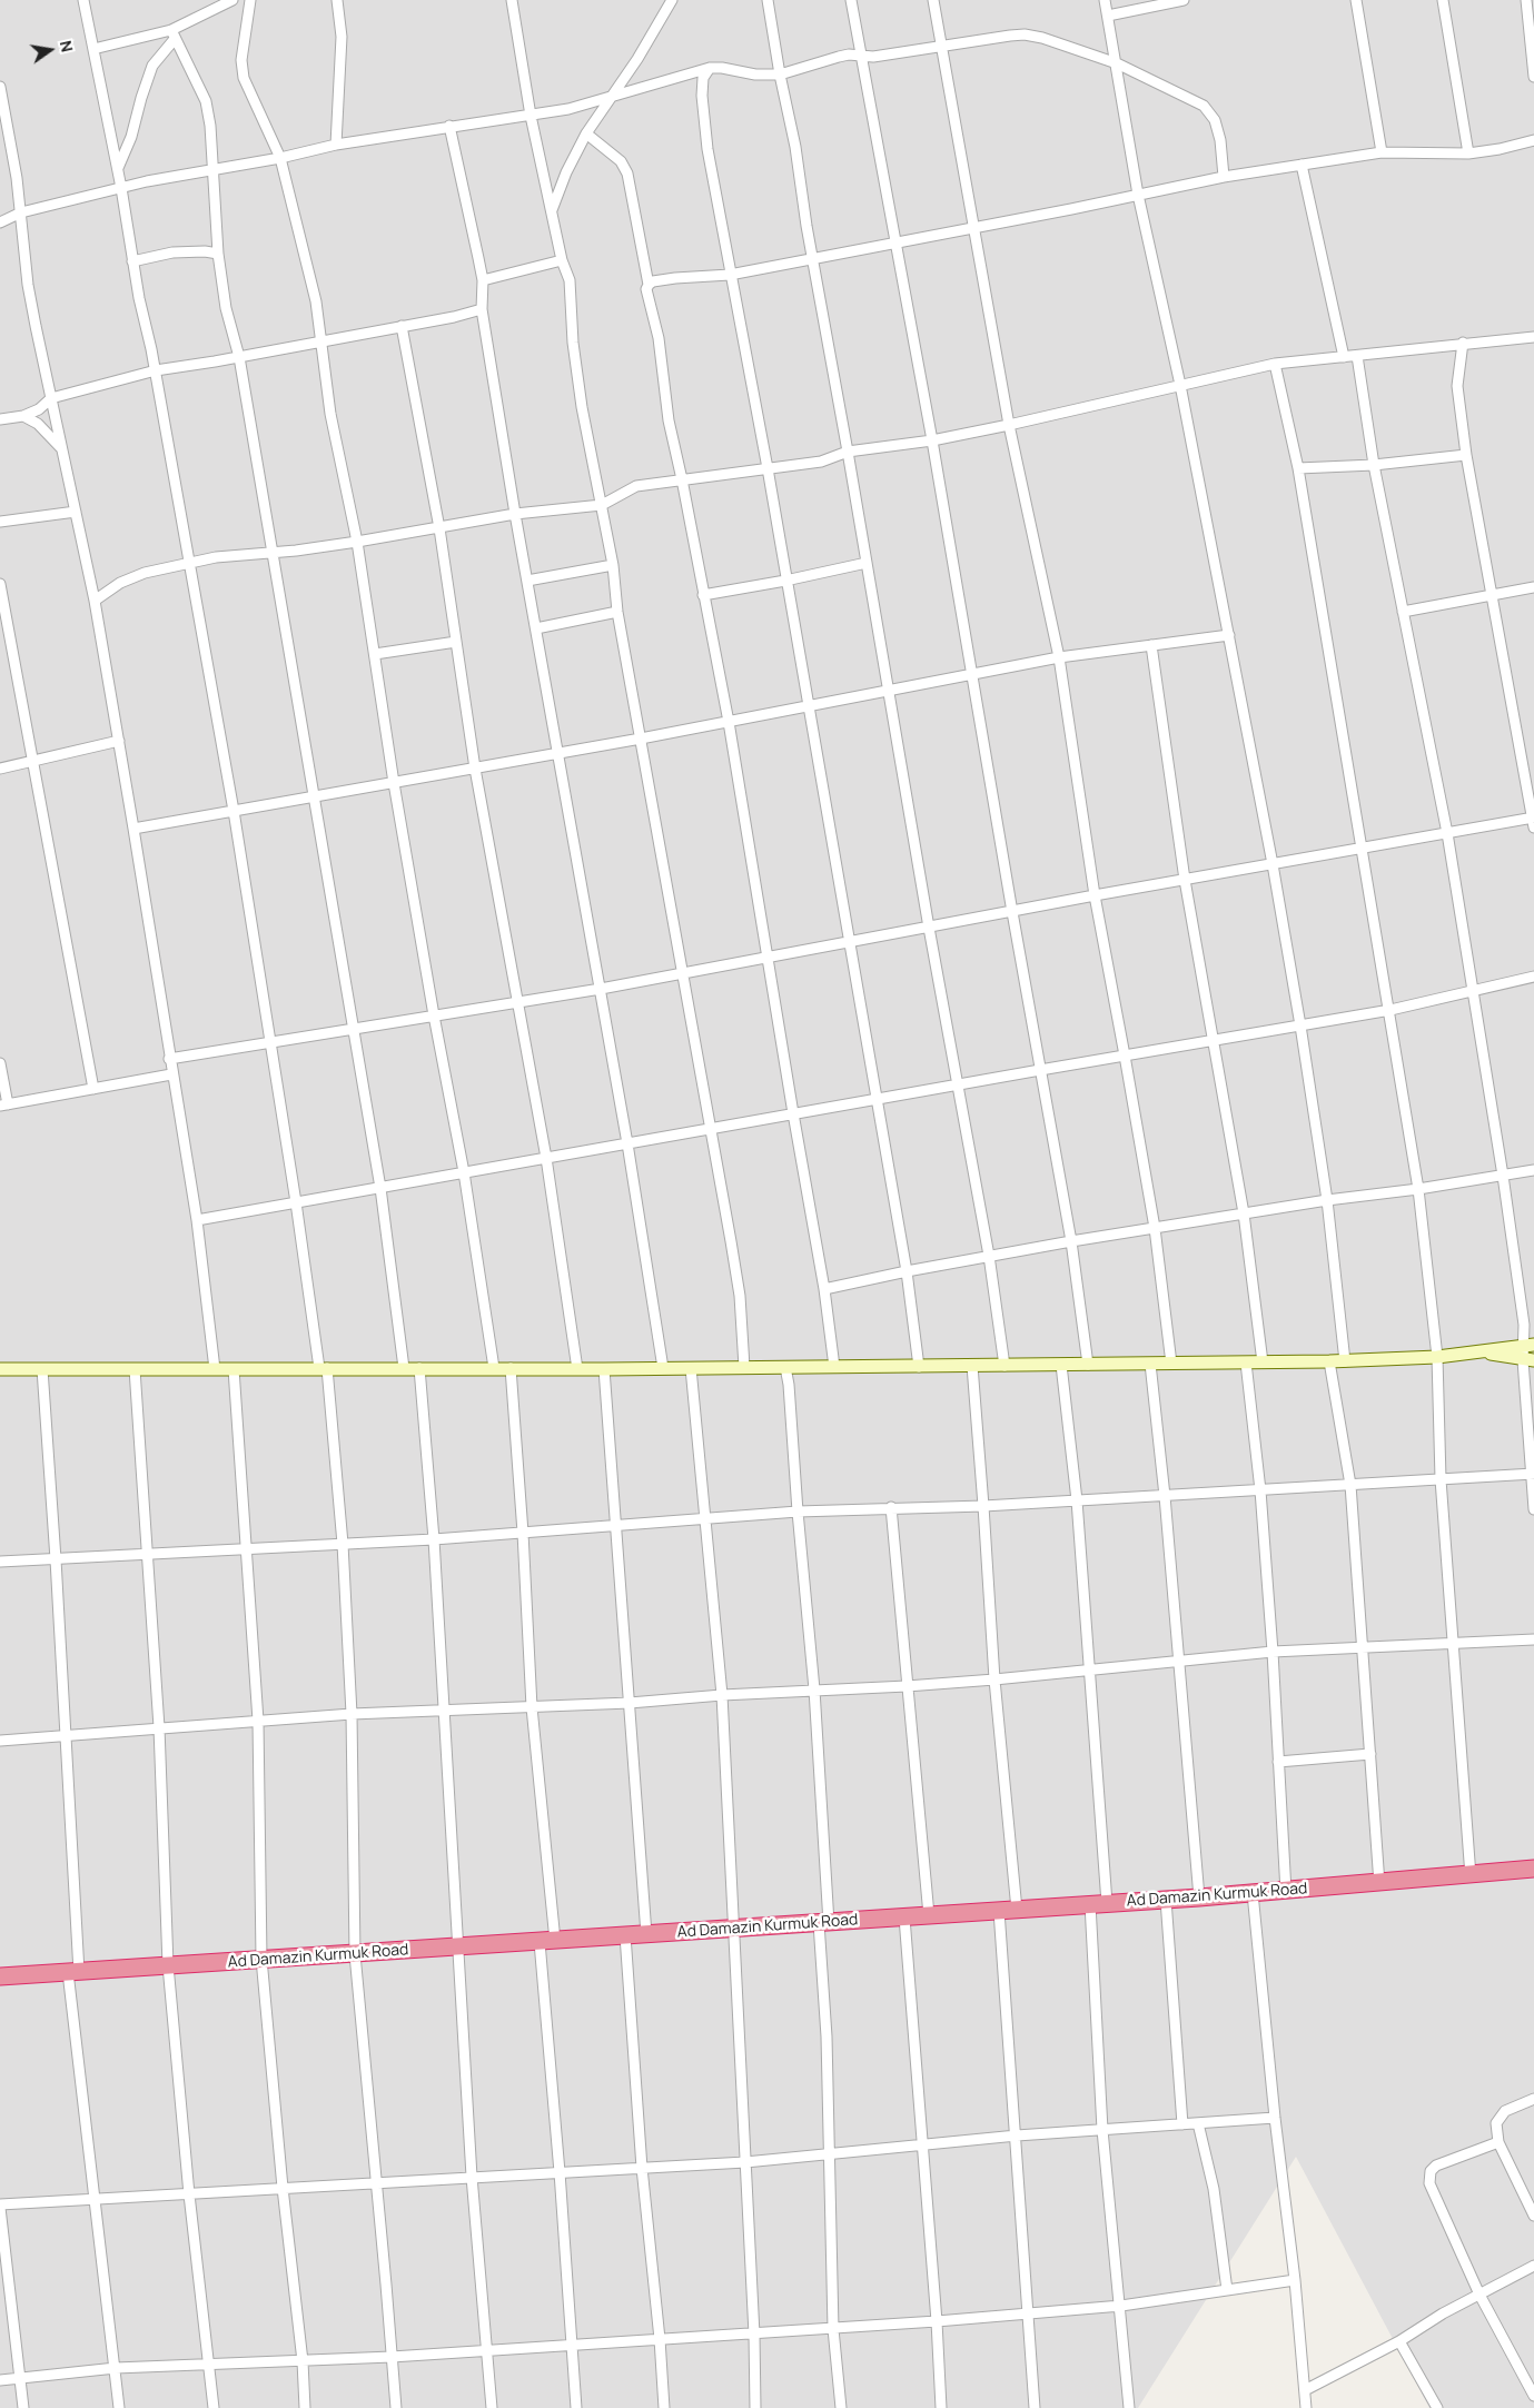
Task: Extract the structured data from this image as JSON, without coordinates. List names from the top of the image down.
{
  "streets": {
    "highway": ["Ad Damazin Kurmuk Road"]
  },
  "north": "right"
}
